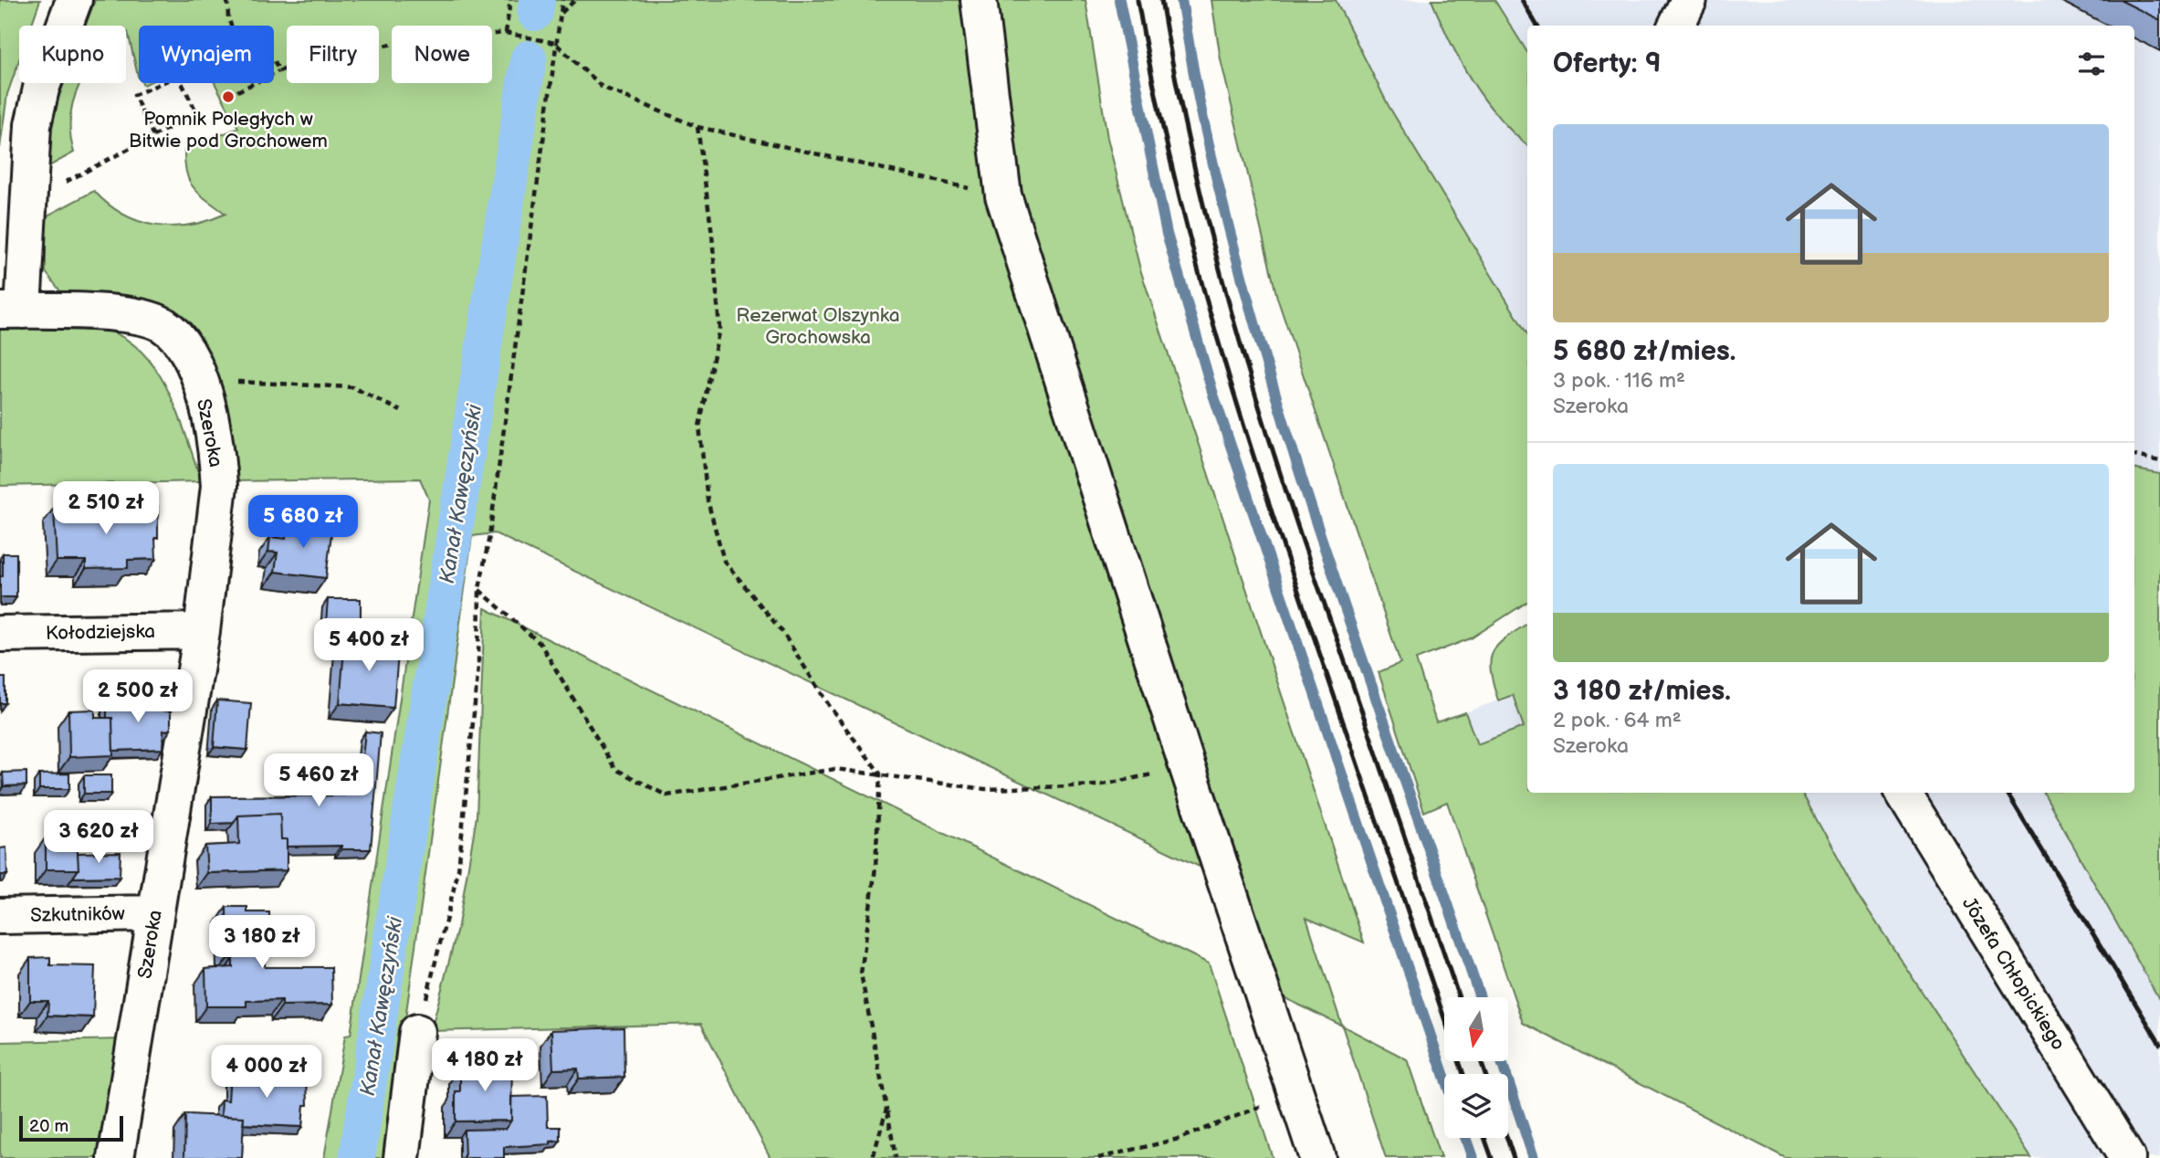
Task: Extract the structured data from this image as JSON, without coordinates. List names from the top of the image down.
{
  "streets": {
    "street": [
      "Szeroka",
      "Kołodziejska",
      "Szkutników",
      "Józefa Chłopickiego"
    ]
  },
  "crossings": [
    ["Szeroka", "Kołodziejska"],
    ["Szeroka", "Szkutników"]
  ],
  "water": ["Kanał Kawęczyński"],
  "parks": ["Rezerwat Olszynka Grochowska"],
  "places": ["Pomnik Poległych w Bitwie pod Grochowem"],
  "scale_bar": "20 m",
  "north": "bottom",
  "page": {
    "chip": [
      "Kupno",
      "Wynajem",
      "Filtry",
      "Nowe"
    ],
    "heading": "Oferty: 9",
    "list": [
      {
        "name": "5 680 zł/mies.",
        "note": "3 pok. · 116 m² · Szeroka"
      },
      {
        "name": "3 180 zł/mies.",
        "note": "2 pok. · 64 m² · Szeroka"
      }
    ],
    "price": [
      "2 510 zł",
      "5 680 zł",
      "5 400 zł",
      "2 500 zł",
      "5 460 zł",
      "3 620 zł",
      "3 180 zł",
      "4 180 zł",
      "4 000 zł"
    ],
    "scale": "20 m"
  }
}
